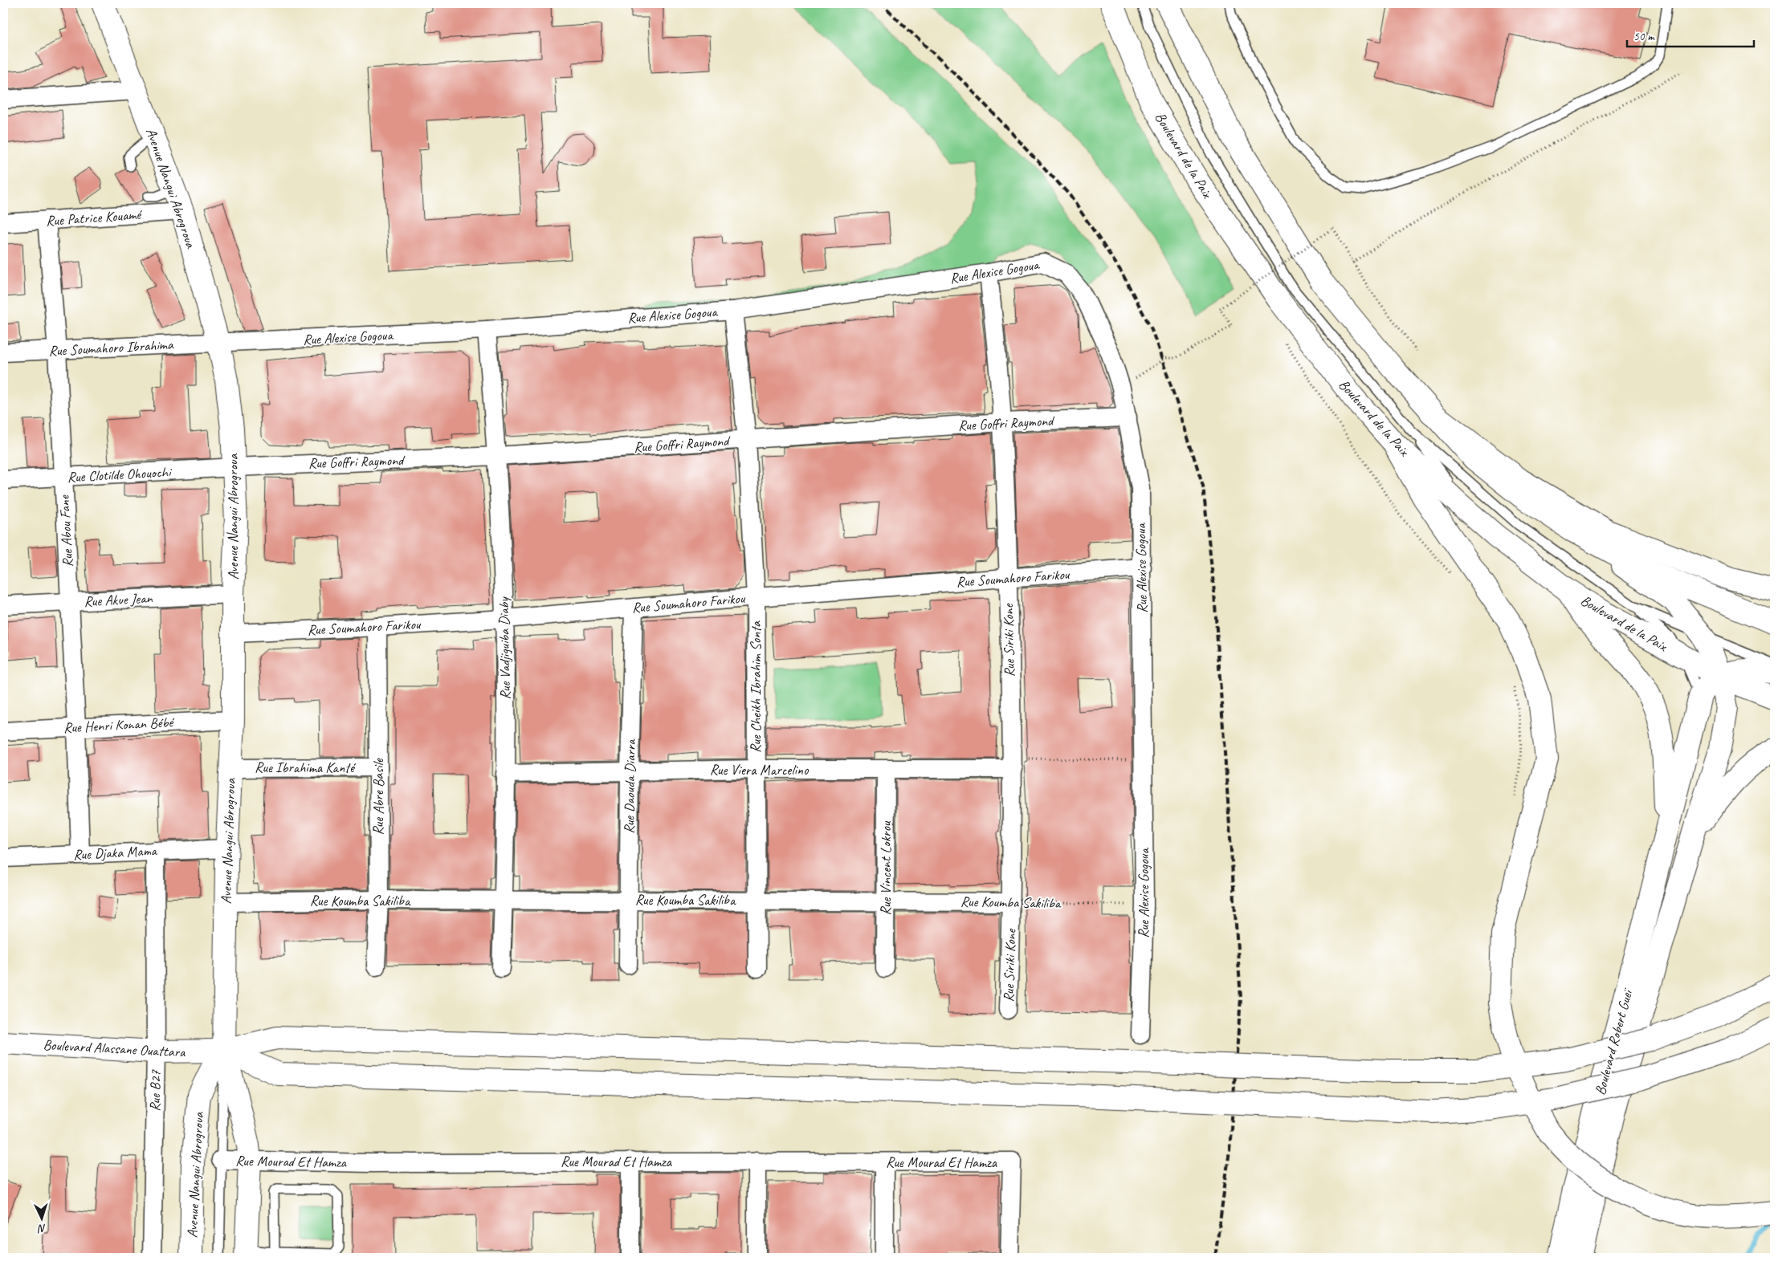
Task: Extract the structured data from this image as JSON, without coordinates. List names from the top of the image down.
{
  "streets": {
    "main road": [
      "Boulevard de la Paix",
      "Avenue Nangui Abrogroua",
      "Boulevard Robert Gueï",
      "Boulevard Alassane Ouattara"
    ],
    "street": [
      "Rue Patrice Kouamé",
      "Rue Alexise Gogoua",
      "Rue Soumahoro Ibrahima",
      "Rue Goffri Raymond",
      "Rue Clotilde Ohouochi",
      "Rue Abou Fane",
      "Rue Soumahoro Farikou",
      "Rue Akue Jean",
      "Rue Siriki Kone",
      "Rue Vadjiguiba Diaby",
      "Rue Cheikh Ibrahim Sonta",
      "Rue Henri Konan Bébé",
      "Rue Ibrahima Kanté",
      "Rue Viera Marcelino",
      "Rue Daouda Diarra",
      "Rue Abre Basile",
      "Rue Djaka Mama",
      "Rue Vincent Lokrou",
      "Rue Koumba Sakiliba",
      "Rue B27",
      "Rue Mourad Et Hamza"
    ]
  },
  "crossings": [
    ["Boulevard de la Paix", "Boulevard Robert Gueï"],
    ["Avenue Nangui Abrogroua", "Rue Patrice Kouamé"],
    ["Avenue Nangui Abrogroua", "Rue Alexise Gogoua"],
    ["Avenue Nangui Abrogroua", "Rue Soumahoro Ibrahima"],
    ["Avenue Nangui Abrogroua", "Rue Goffri Raymond"],
    ["Avenue Nangui Abrogroua", "Rue Clotilde Ohouochi"],
    ["Avenue Nangui Abrogroua", "Rue Soumahoro Farikou"],
    ["Avenue Nangui Abrogroua", "Rue Akue Jean"],
    ["Avenue Nangui Abrogroua", "Rue Henri Konan Bébé"],
    ["Avenue Nangui Abrogroua", "Rue Ibrahima Kanté"],
    ["Avenue Nangui Abrogroua", "Rue Djaka Mama"],
    ["Avenue Nangui Abrogroua", "Rue Koumba Sakiliba"],
    ["Avenue Nangui Abrogroua", "Boulevard Alassane Ouattara"],
    ["Avenue Nangui Abrogroua", "Rue Mourad Et Hamza"],
    ["Rue Patrice Kouamé", "Rue Abou Fane"],
    ["Rue Alexise Gogoua", "Rue Soumahoro Ibrahima"],
    ["Rue Alexise Gogoua", "Rue Goffri Raymond"],
    ["Rue Alexise Gogoua", "Rue Soumahoro Farikou"],
    ["Rue Alexise Gogoua", "Rue Siriki Kone"],
    ["Rue Alexise Gogoua", "Rue Vadjiguiba Diaby"],
    ["Rue Alexise Gogoua", "Rue Cheikh Ibrahim Sonta"],
    ["Rue Alexise Gogoua", "Rue Koumba Sakiliba"],
    ["Rue Soumahoro Ibrahima", "Rue Abou Fane"],
    ["Rue Goffri Raymond", "Rue Clotilde Ohouochi"],
    ["Rue Goffri Raymond", "Rue Siriki Kone"],
    ["Rue Goffri Raymond", "Rue Vadjiguiba Diaby"],
    ["Rue Goffri Raymond", "Rue Cheikh Ibrahim Sonta"],
    ["Rue Clotilde Ohouochi", "Rue Abou Fane"],
    ["Rue Abou Fane", "Rue Akue Jean"],
    ["Rue Abou Fane", "Rue Henri Konan Bébé"],
    ["Rue Abou Fane", "Rue Djaka Mama"],
    ["Rue Soumahoro Farikou", "Rue Siriki Kone"],
    ["Rue Soumahoro Farikou", "Rue Vadjiguiba Diaby"],
    ["Rue Soumahoro Farikou", "Rue Cheikh Ibrahim Sonta"],
    ["Rue Soumahoro Farikou", "Rue Daouda Diarra"],
    ["Rue Soumahoro Farikou", "Rue Abre Basile"],
    ["Rue Siriki Kone", "Rue Viera Marcelino"],
    ["Rue Siriki Kone", "Rue Koumba Sakiliba"],
    ["Rue Vadjiguiba Diaby", "Rue Viera Marcelino"],
    ["Rue Vadjiguiba Diaby", "Rue Koumba Sakiliba"],
    ["Rue Cheikh Ibrahim Sonta", "Rue Viera Marcelino"],
    ["Rue Cheikh Ibrahim Sonta", "Rue Koumba Sakiliba"],
    ["Rue Ibrahima Kanté", "Rue Abre Basile"],
    ["Rue Viera Marcelino", "Rue Daouda Diarra"],
    ["Rue Viera Marcelino", "Rue Vincent Lokrou"],
    ["Rue Daouda Diarra", "Rue Koumba Sakiliba"],
    ["Rue Abre Basile", "Rue Koumba Sakiliba"],
    ["Rue Djaka Mama", "Rue B27"],
    ["Rue Vincent Lokrou", "Rue Koumba Sakiliba"],
    ["Boulevard Alassane Ouattara", "Rue B27"]
  ],
  "scale_bar": "50 m",
  "north": "bottom"
}
